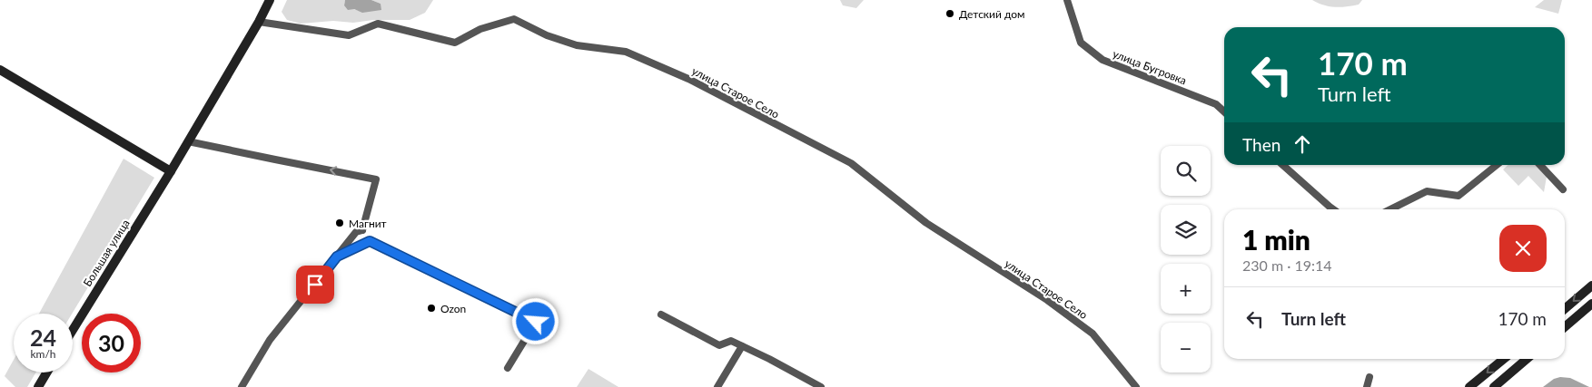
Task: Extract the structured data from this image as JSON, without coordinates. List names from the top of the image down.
{
  "streets": {
    "street": ["улица Бугровка", "улица Старое Село", "Большая улица"]
  },
  "crossings": [
    ["улица Старое Село", "Большая улица"]
  ],
  "places": ["Детский дом", "Магнит", "Ozon"],
  "page": {
    "turn": ["170 m", "Turn left"],
    "then": "Then",
    "map_buttons": ["+", "−"],
    "heading": ["1 min", "230 m · 19:14"],
    "list": [
      {
        "name": "Turn left",
        "value": "170 m"
      }
    ],
    "speed": "24 km/h",
    "limit": "30"
  }
}
